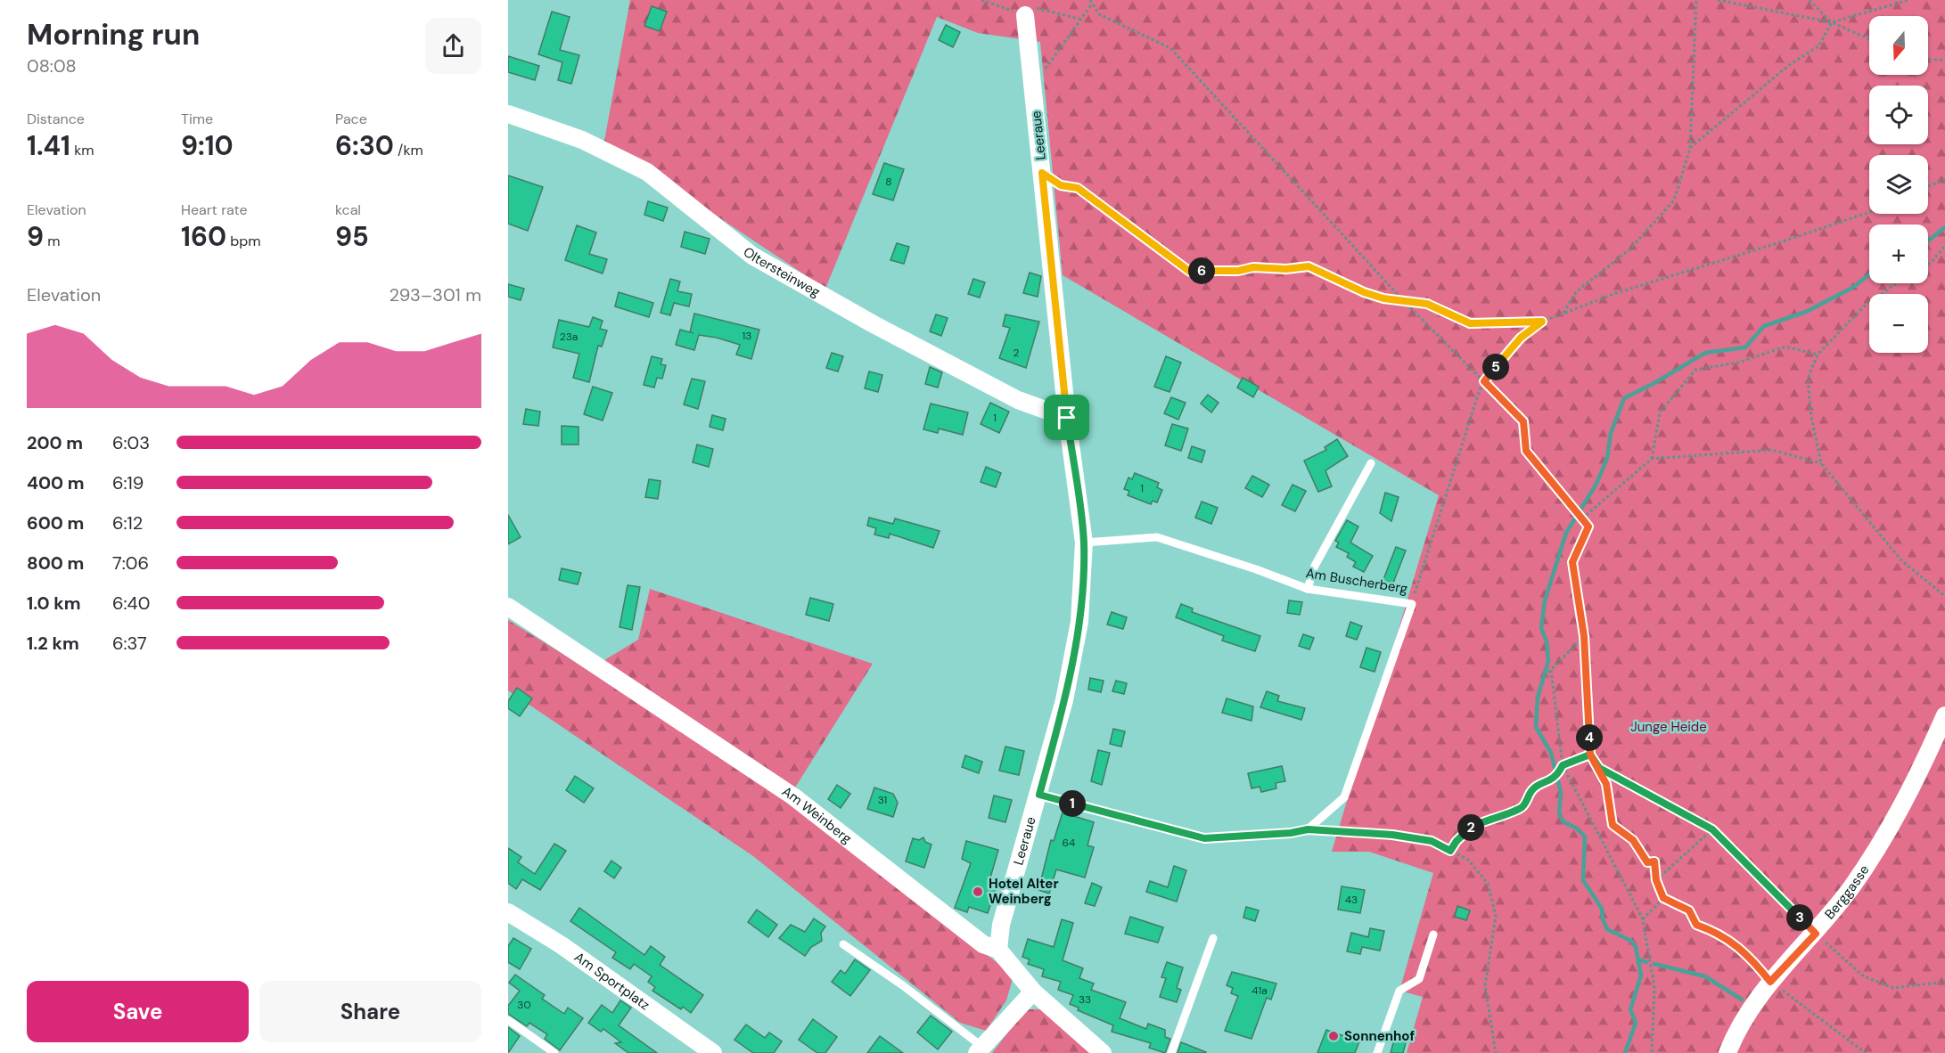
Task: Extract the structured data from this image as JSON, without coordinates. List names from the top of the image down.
{
  "streets": {
    "street": [
      "Leeraue",
      "Oltersteinweg",
      "Am Weinberg",
      "Berggasse",
      "Am Sportplatz"
    ],
    "lane": ["Am Buscherberg"]
  },
  "crossings": [
    ["Leeraue", "Oltersteinweg"],
    ["Leeraue", "Am Buscherberg"],
    ["Leeraue", "Am Weinberg"]
  ],
  "parks": ["Junge Heide"],
  "places": ["Hotel Alter Weinberg", "Sonnenhof"],
  "house_numbers": [
    "8",
    "13",
    "23a",
    "2",
    "1",
    "1",
    "31",
    "64",
    "43",
    "41a",
    "33",
    "30"
  ],
  "north": "bottom",
  "page": {
    "heading": ["Morning run", "08:08"],
    "map_buttons": ["+", "−"],
    "stats": [
      ["Distance", "1.41 km"],
      ["Time", "9:10"],
      ["Pace", "6:30 /km"],
      ["Elevation", "9 m"],
      ["Heart rate", "160 bpm"],
      ["kcal", "95"]
    ],
    "pins": [
      "6",
      "5",
      "4",
      "1",
      "2",
      "3"
    ],
    "chart": ["Elevation", "293–301 m"],
    "list": [
      {
        "name": "200 m",
        "note": "6:03"
      },
      {
        "name": "400 m",
        "note": "6:19"
      },
      {
        "name": "600 m",
        "note": "6:12"
      },
      {
        "name": "800 m",
        "note": "7:06"
      },
      {
        "name": "1.0 km",
        "note": "6:40"
      },
      {
        "name": "1.2 km",
        "note": "6:37"
      }
    ],
    "buttons": ["Save", "Share"]
  }
}
